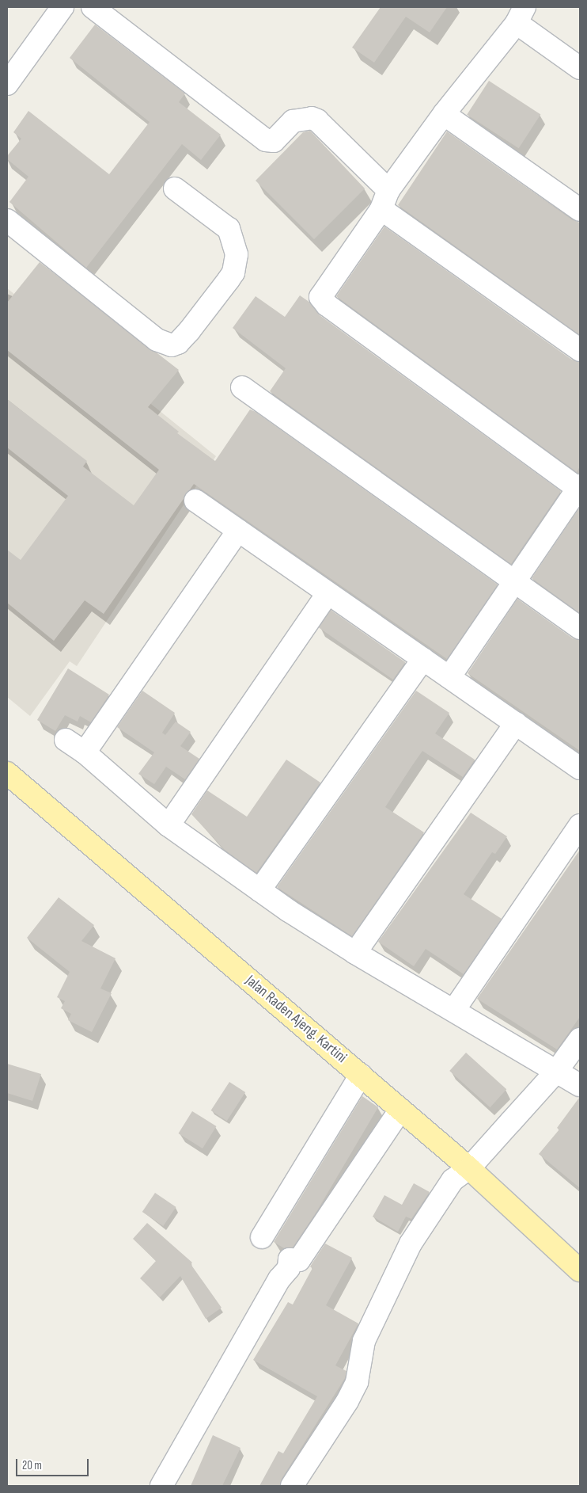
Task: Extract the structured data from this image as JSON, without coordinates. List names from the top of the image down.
{
  "streets": {
    "main road": ["Jalan Raden Ajeng. Kartini"]
  },
  "scale_bar": "20 m"
}
